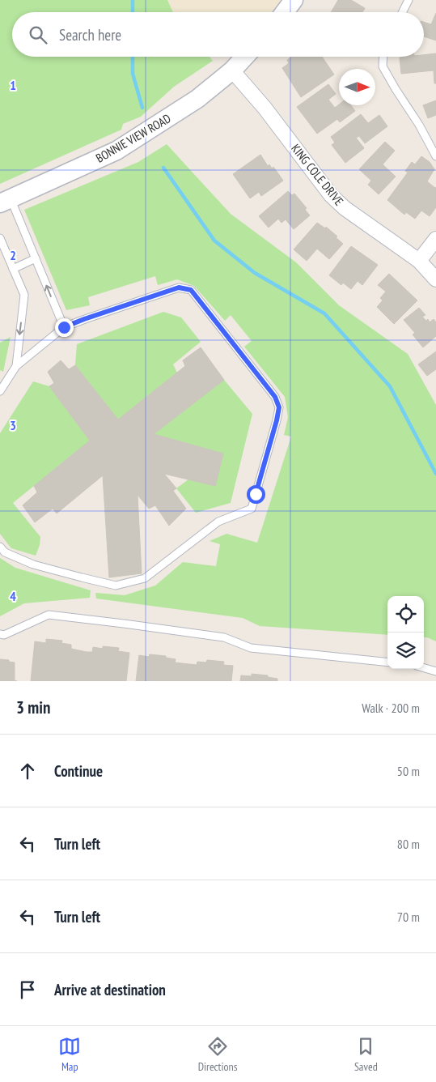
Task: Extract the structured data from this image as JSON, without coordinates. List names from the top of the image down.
{
  "streets": {
    "street": ["BONNIE VIEW ROAD", "KING COLE DRIVE"]
  },
  "crossings": [
    ["BONNIE VIEW ROAD", "KING COLE DRIVE"]
  ],
  "north": "right",
  "page": {
    "search": "Search here",
    "heading": ["3 min", "Walk · 200 m"],
    "list": [
      ["Continue", "50 m"],
      ["Turn left", "80 m"],
      ["Turn left", "70 m"],
      "Arrive at destination"
    ],
    "nav": ["Map", "Directions", "Saved"]
  },
  "grid": {
    "rows": [
      "1",
      "2",
      "3",
      "4"
    ]
  }
}
